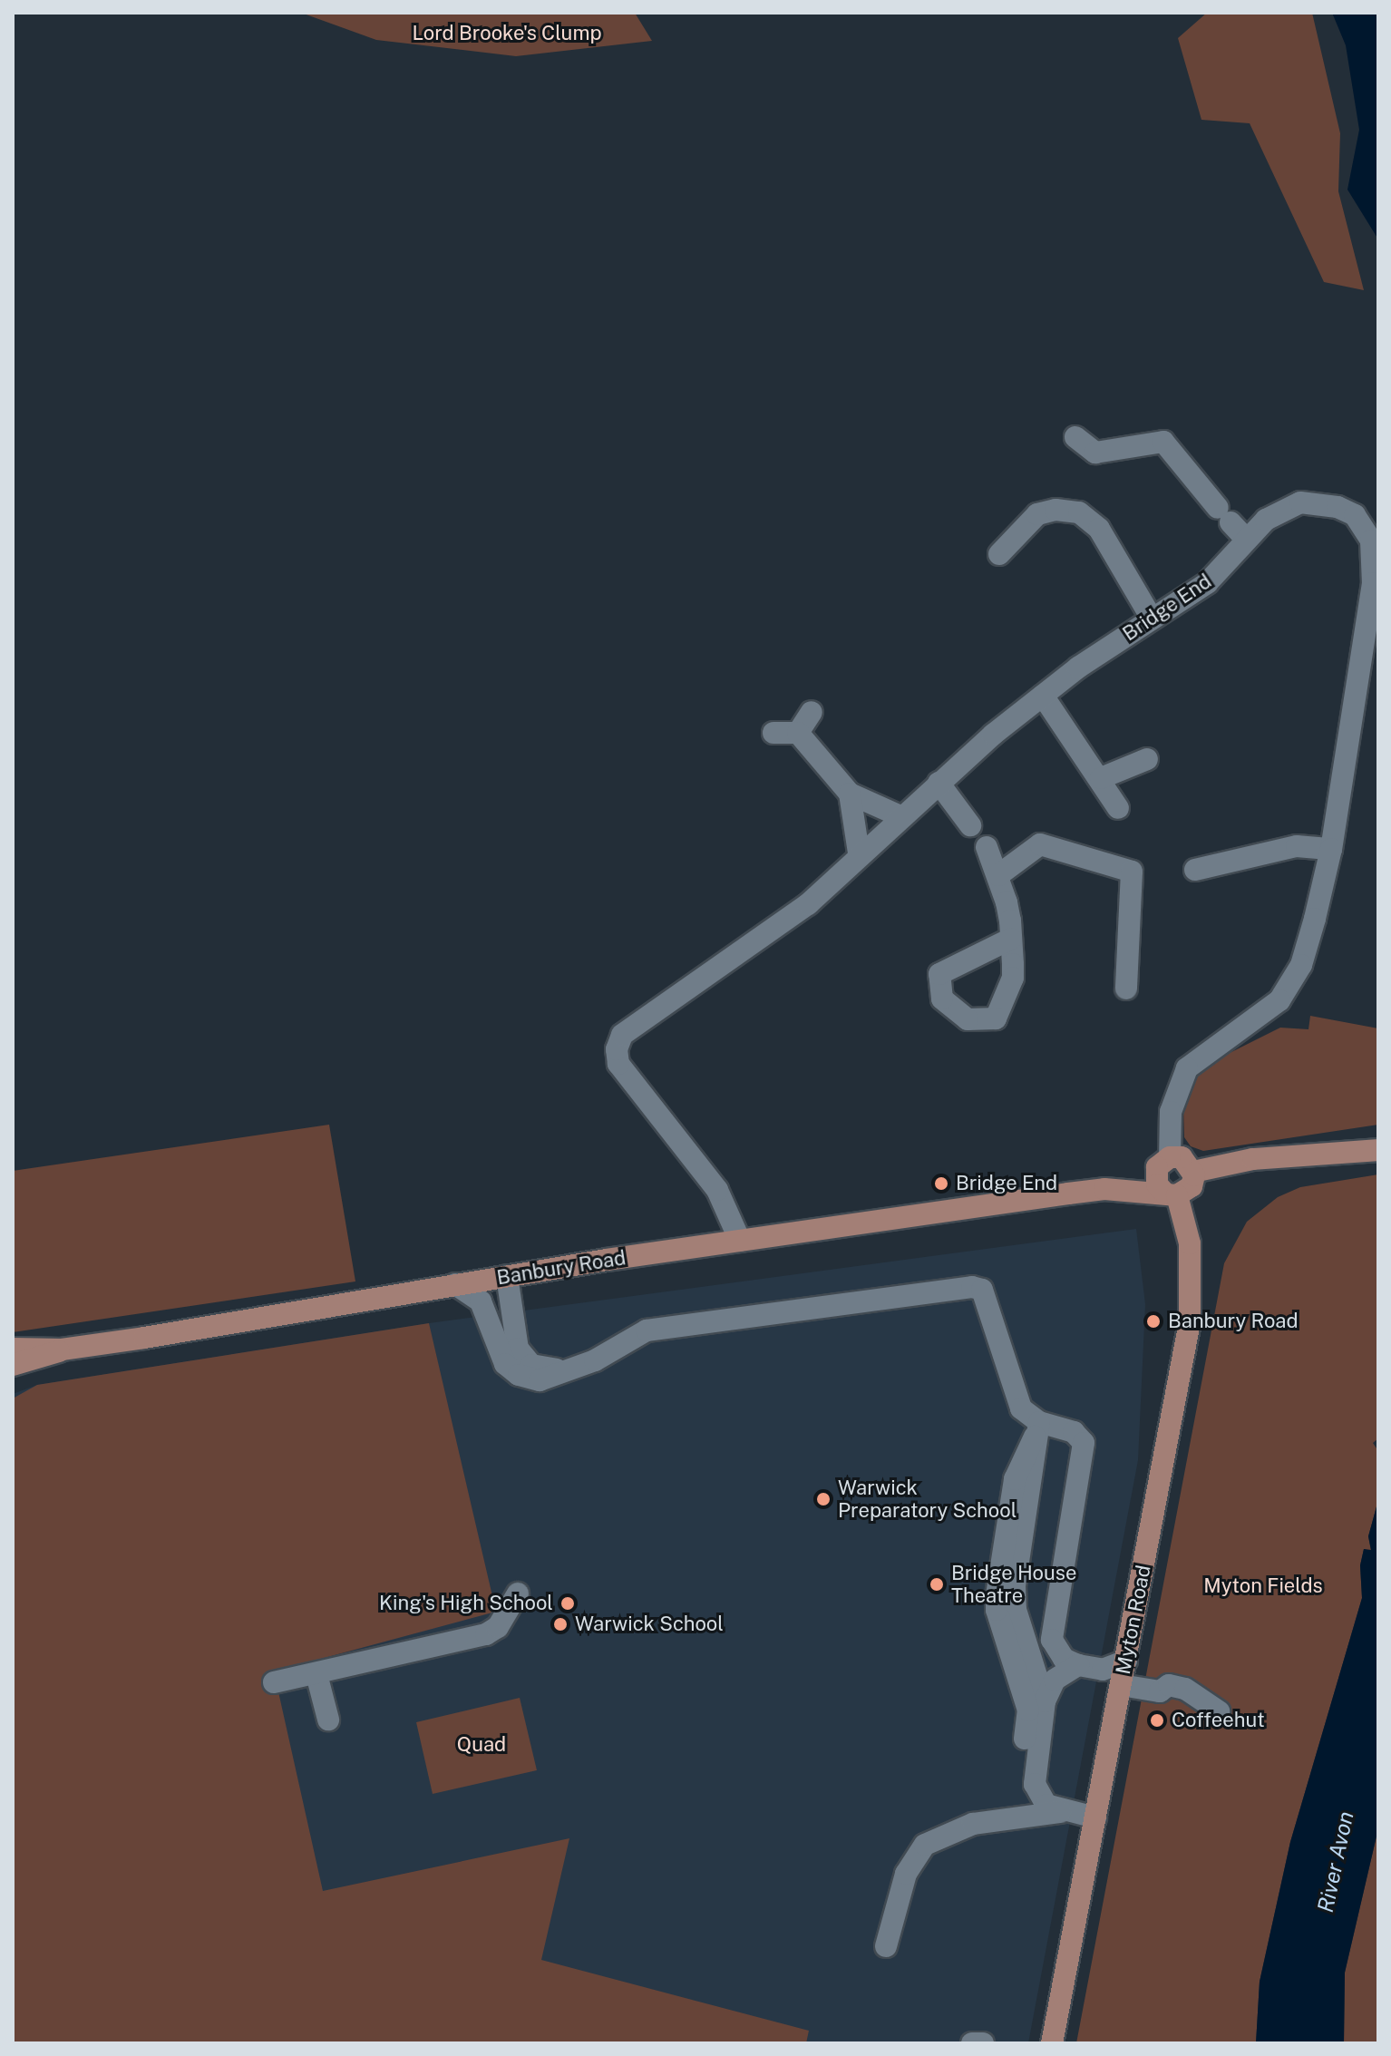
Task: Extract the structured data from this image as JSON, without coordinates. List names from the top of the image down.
{
  "streets": {
    "main road": ["Banbury Road", "Myton Road"],
    "street": ["Bridge End"]
  },
  "crossings": [
    ["Bridge End", "Banbury Road"],
    ["Bridge End", "Myton Road"],
    ["Banbury Road", "Myton Road"]
  ],
  "water": ["River Avon"],
  "parks": ["Lord Brooke's Clump", "Myton Fields", "Quad"],
  "places": [
    "Bridge End",
    "Banbury Road",
    "Warwick Preparatory School",
    "Bridge House Theatre",
    "King's High School",
    "Warwick School",
    "Coffeehut"
  ]
}
